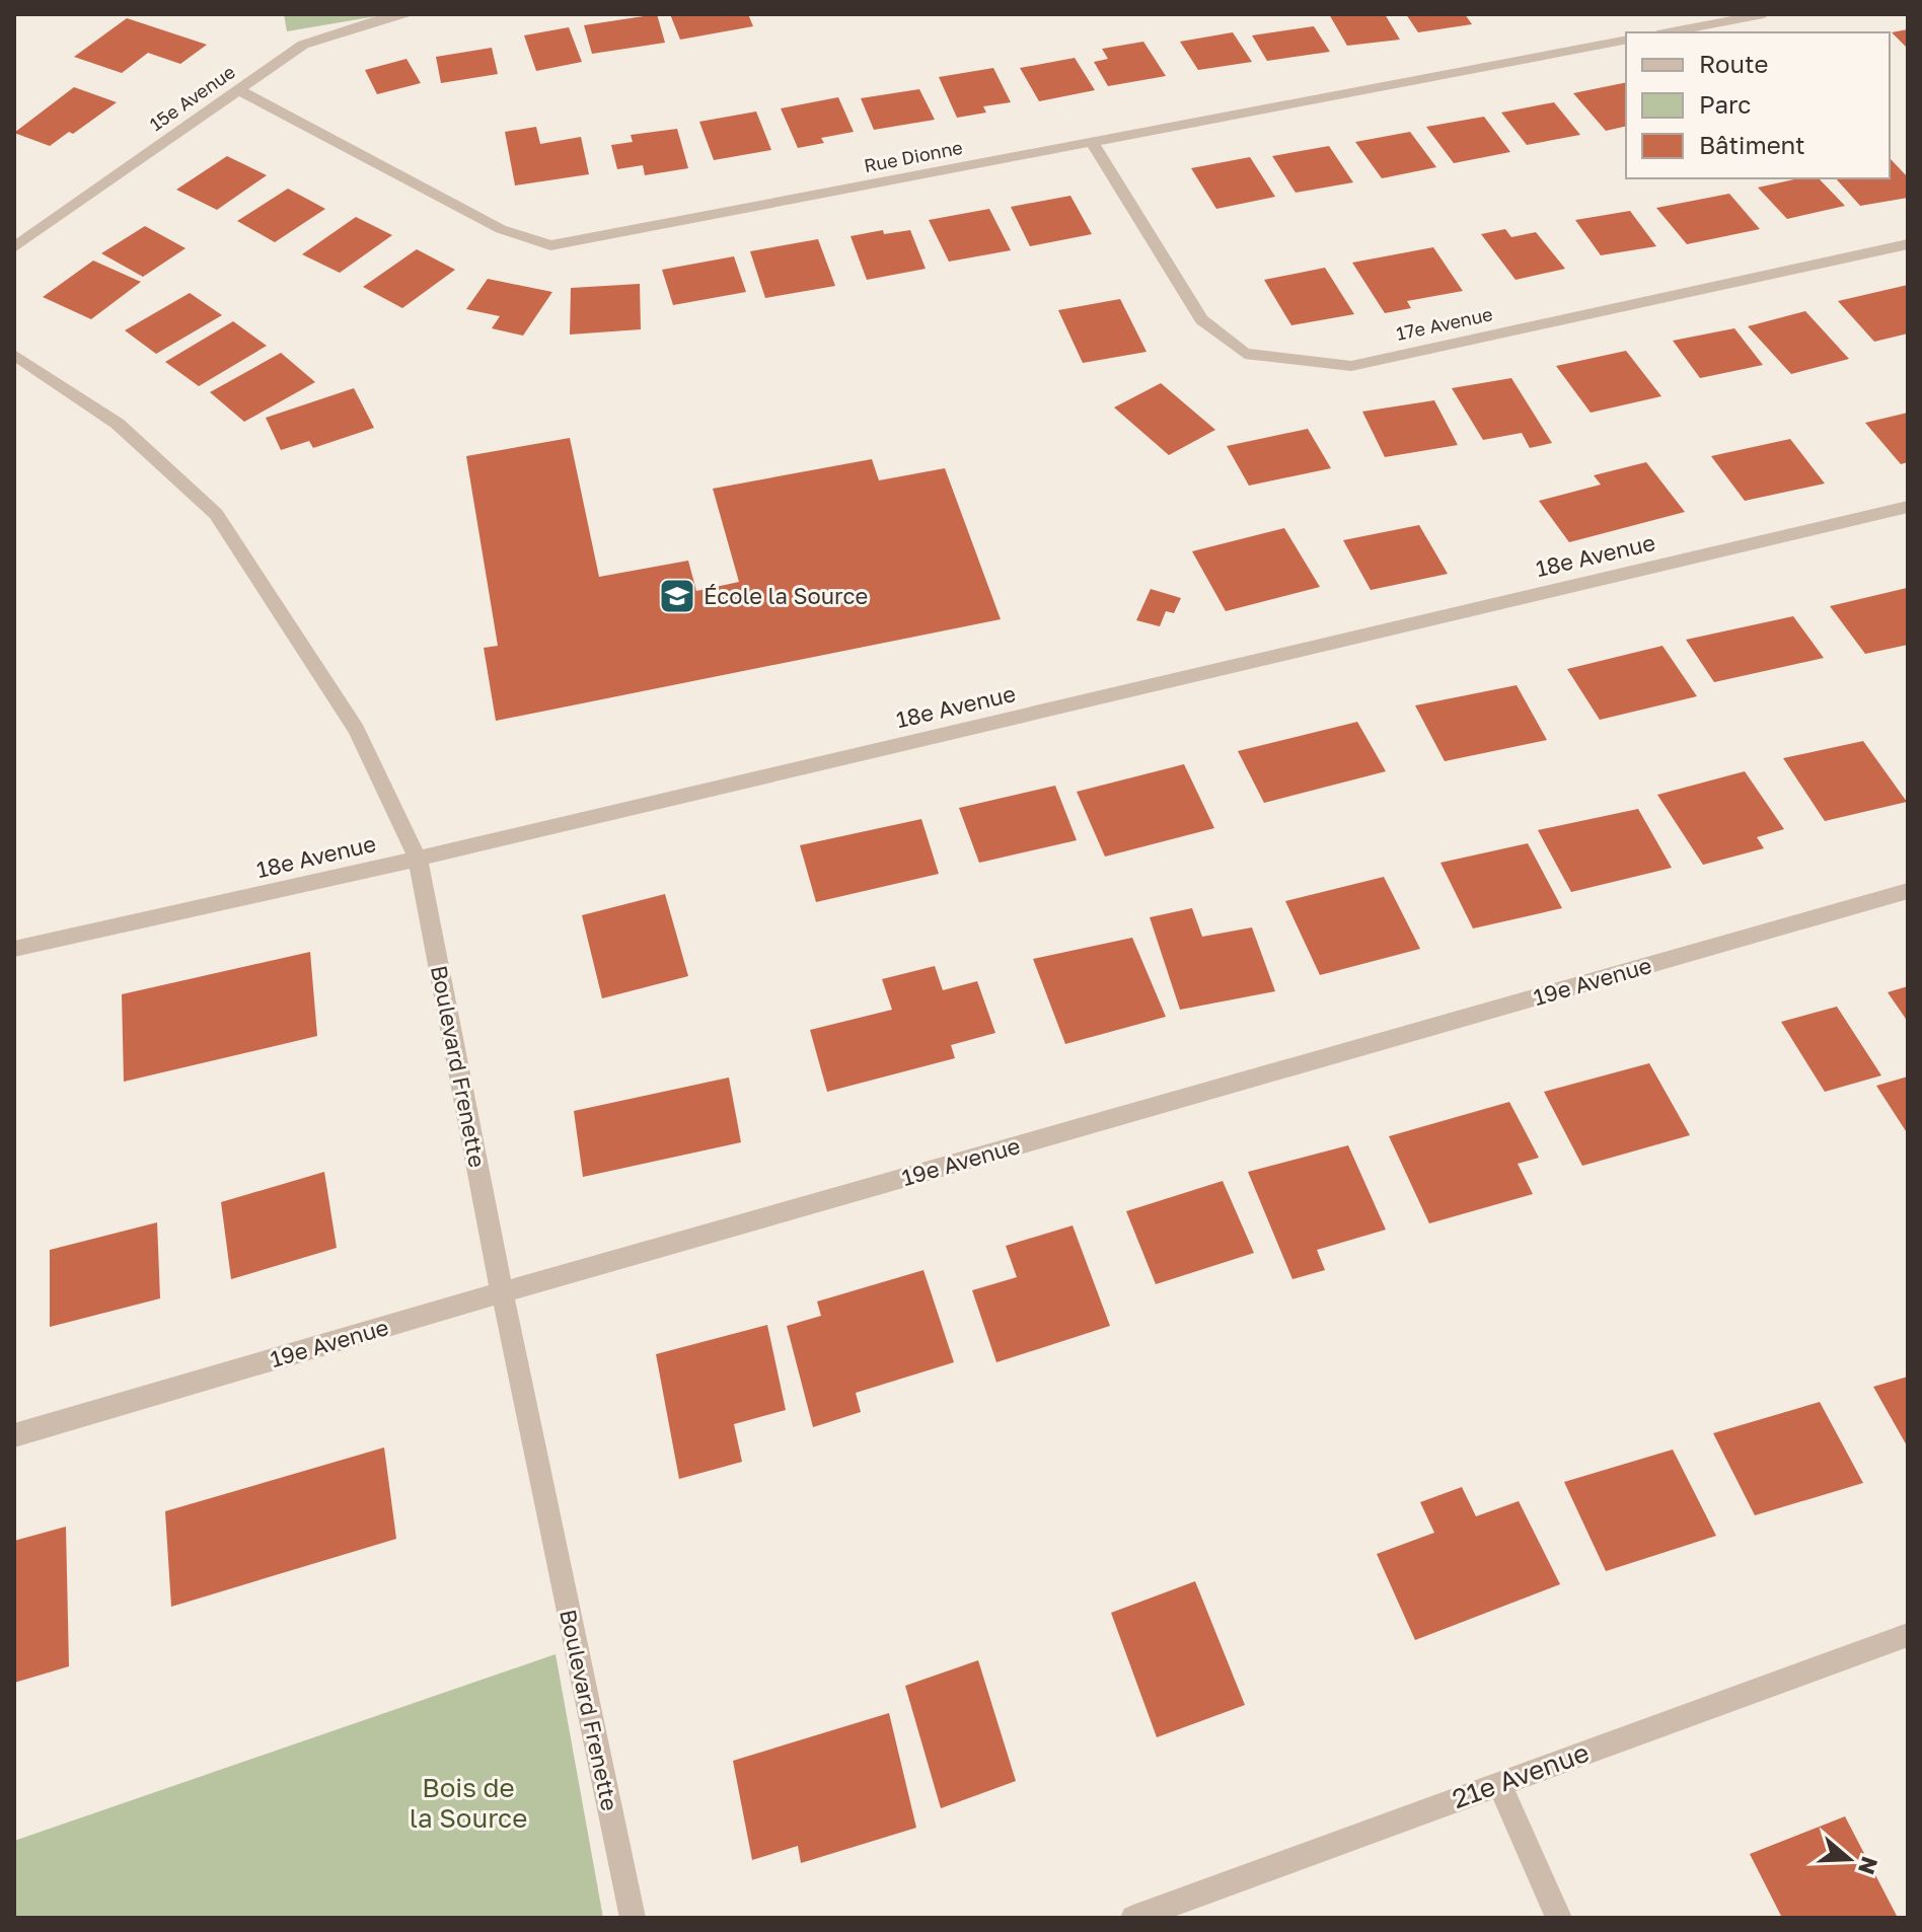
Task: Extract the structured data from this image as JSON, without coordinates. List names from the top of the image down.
{
  "streets": {
    "street": [
      "15e Avenue",
      "Rue Dionne",
      "17e Avenue",
      "18e Avenue",
      "19e Avenue",
      "Boulevard Frenette",
      "21e Avenue"
    ]
  },
  "crossings": [
    ["15e Avenue", "Rue Dionne"],
    ["Rue Dionne", "17e Avenue"],
    ["18e Avenue", "Boulevard Frenette"],
    ["19e Avenue", "Boulevard Frenette"]
  ],
  "parks": ["Bois de la Source"],
  "places": {
    "school or university": ["École la Source"]
  },
  "legend": ["Route", "Parc", "Bâtiment"],
  "north": "right"
}
